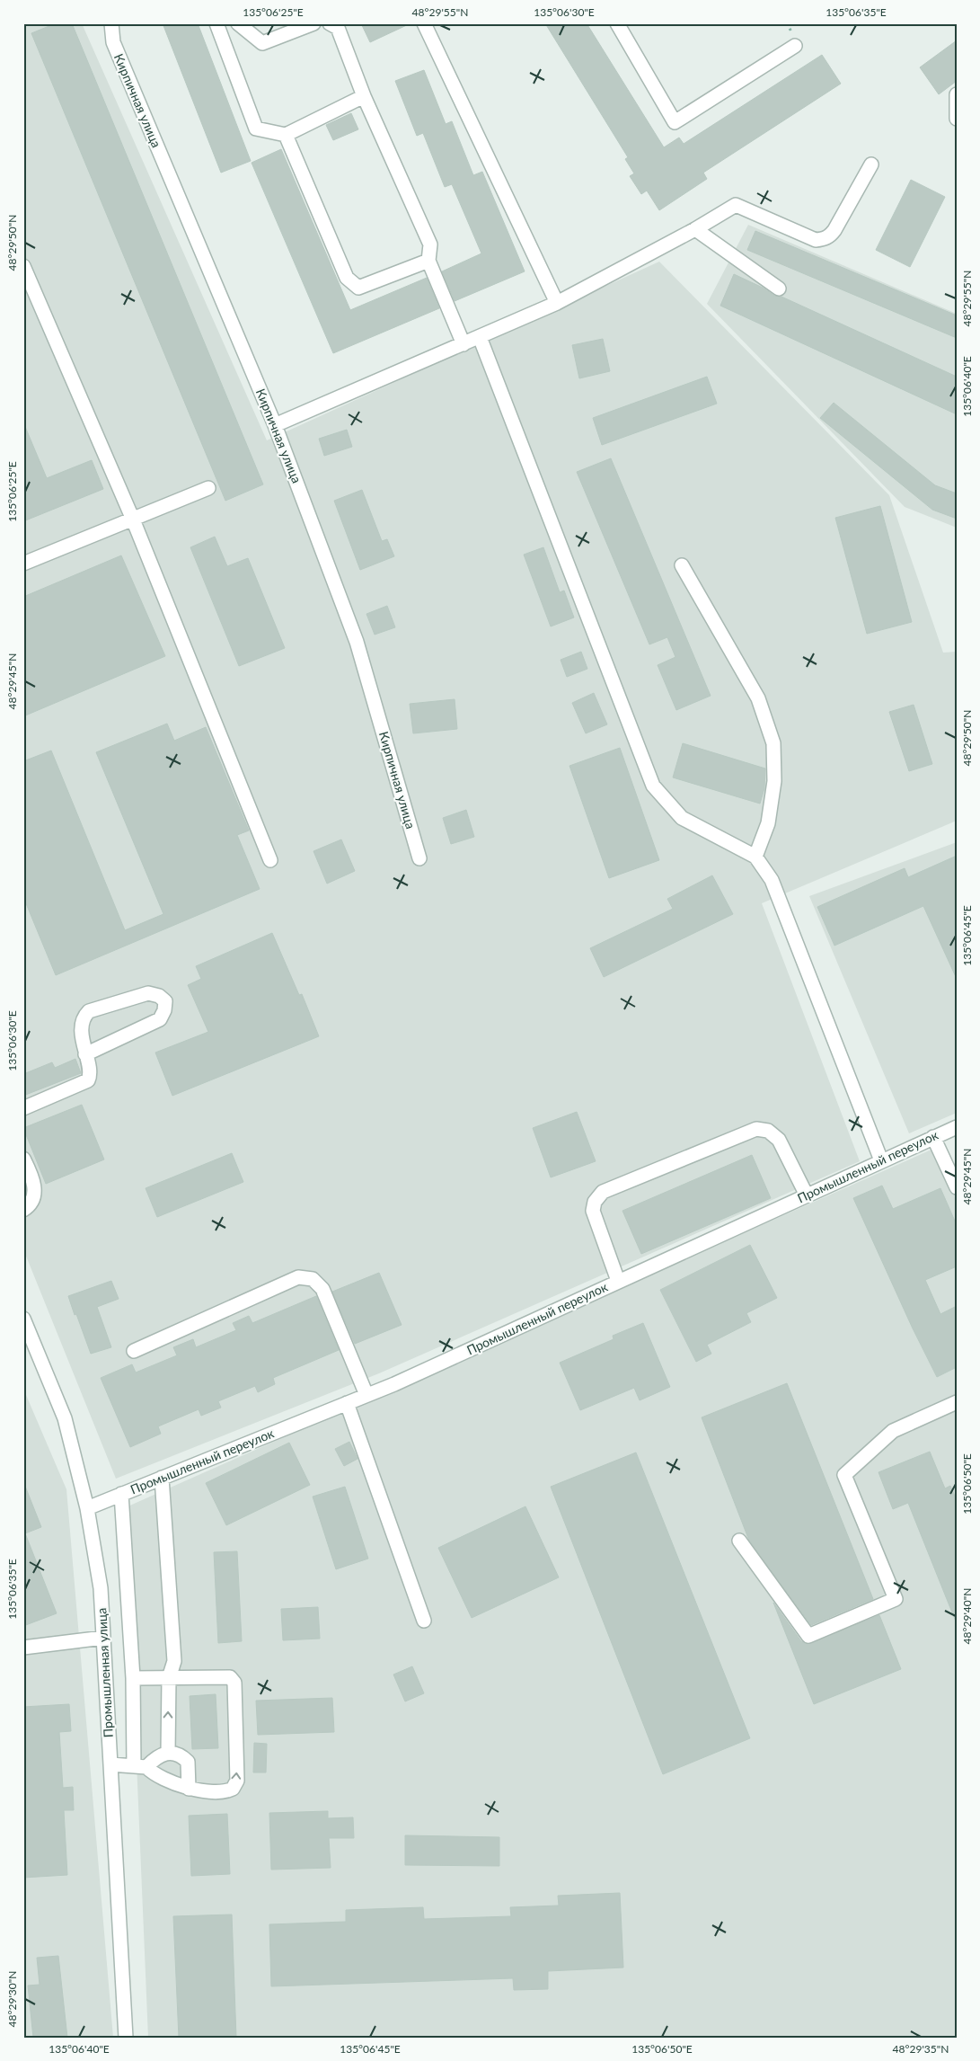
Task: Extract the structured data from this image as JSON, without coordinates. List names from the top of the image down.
{
  "streets": {
    "street": ["Кирпичная улица", "Промышленный переулок", "Промышленная улица"]
  },
  "crossings": [
    ["Промышленный переулок", "Промышленная улица"]
  ],
  "coordinates": [
    "135°06'25\"E",
    "48°29'55\"N",
    "135°06'30\"E",
    "135°06'35\"E",
    "48°29'50\"N",
    "135°06'40\"E",
    "48°29'45\"N",
    "135°06'45\"E",
    "135°06'50\"E",
    "48°29'40\"N",
    "48°29'30\"N",
    "48°29'35\"N"
  ]
}
